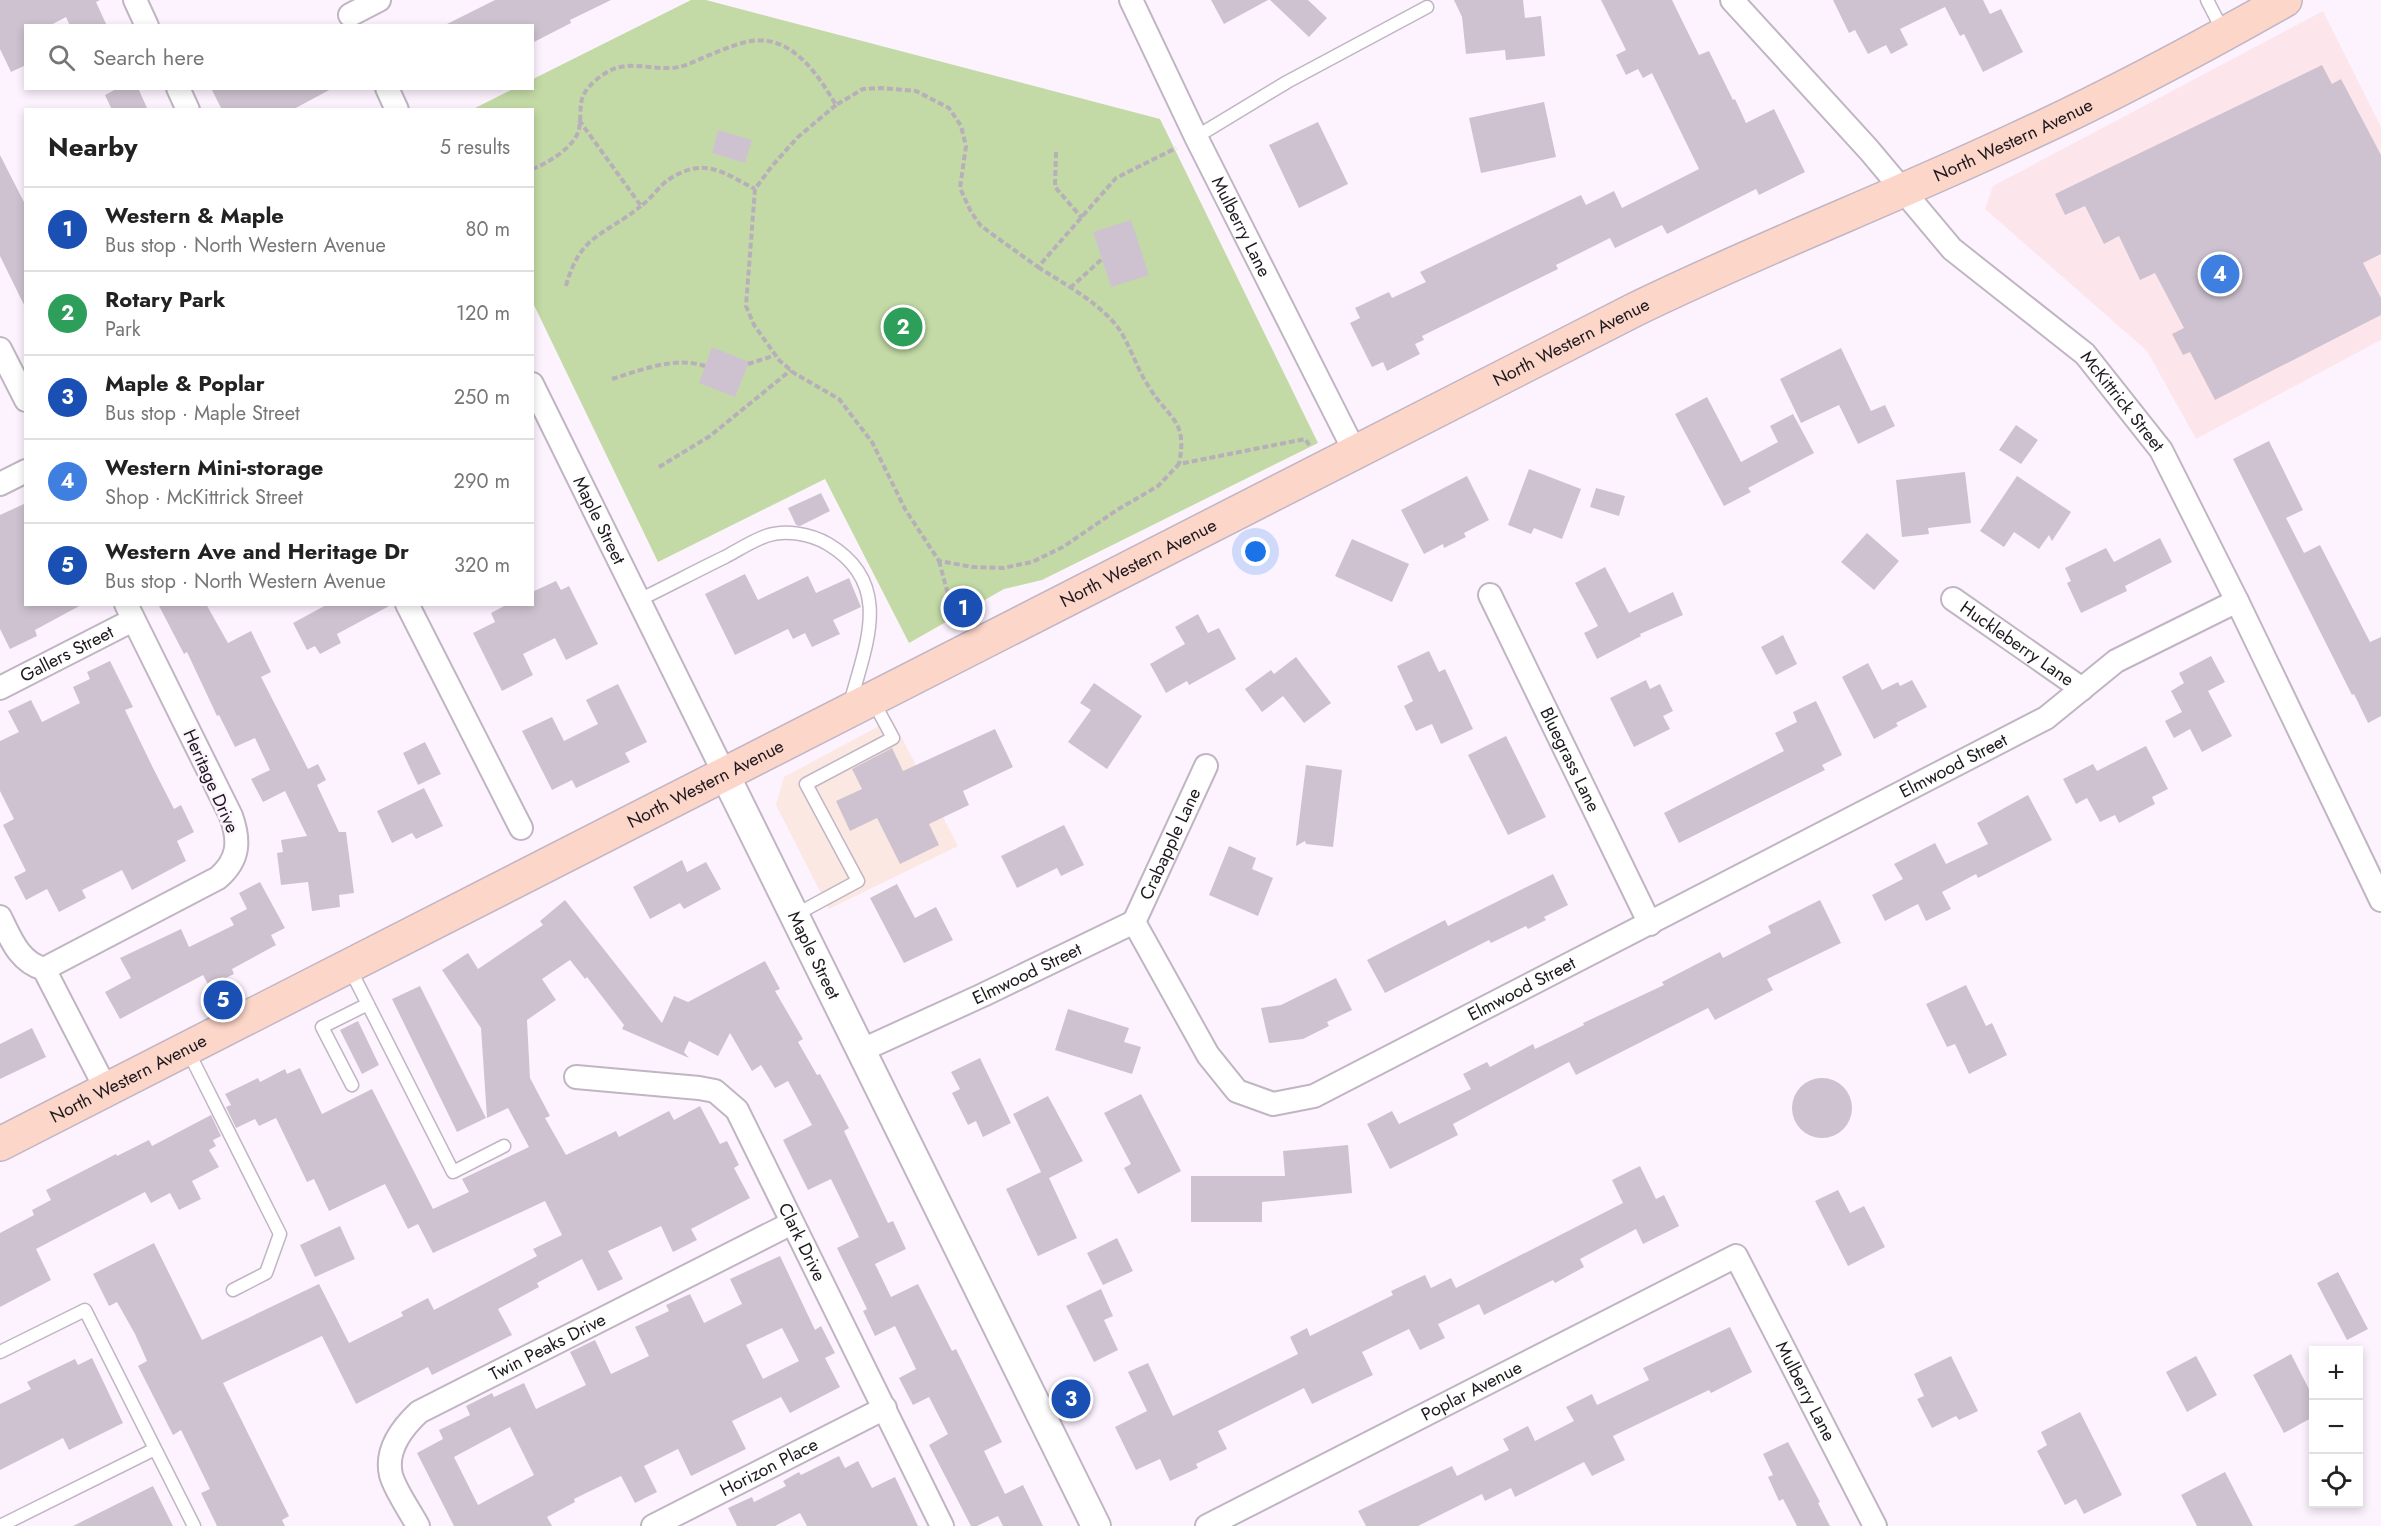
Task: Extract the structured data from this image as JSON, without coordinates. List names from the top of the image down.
{
  "streets": {
    "main road": ["North Western Avenue"],
    "street": [
      "Mulberry Lane",
      "McKittrick Street",
      "Maple Street",
      "Huckleberry Lane",
      "Gallers Street",
      "Bluegrass Lane",
      "Elmwood Street",
      "Heritage Drive",
      "Crabapple Lane",
      "Clark Drive",
      "Twin Peaks Drive",
      "Poplar Avenue",
      "Horizon Place"
    ]
  },
  "crossings": [
    ["North Western Avenue", "Mulberry Lane"],
    ["North Western Avenue", "McKittrick Street"],
    ["North Western Avenue", "Maple Street"],
    ["Mulberry Lane", "Poplar Avenue"],
    ["McKittrick Street", "Elmwood Street"],
    ["Maple Street", "Elmwood Street"],
    ["Huckleberry Lane", "Elmwood Street"],
    ["Gallers Street", "Heritage Drive"],
    ["Bluegrass Lane", "Elmwood Street"],
    ["Elmwood Street", "Crabapple Lane"],
    ["Clark Drive", "Twin Peaks Drive"],
    ["Clark Drive", "Horizon Place"]
  ],
  "page": {
    "search": "Search here",
    "heading": ["Nearby", "5 results"],
    "list": [
      {
        "mark": "1",
        "name": "Western & Maple",
        "note": "Bus stop · North Western Avenue",
        "value": "80 m"
      },
      {
        "mark": "2",
        "name": "Rotary Park",
        "note": "Park",
        "value": "120 m"
      },
      {
        "mark": "3",
        "name": "Maple & Poplar",
        "note": "Bus stop · Maple Street",
        "value": "250 m"
      },
      {
        "mark": "4",
        "name": "Western Mini-storage",
        "note": "Shop · McKittrick Street",
        "value": "290 m"
      },
      {
        "mark": "5",
        "name": "Western Ave and Heritage Dr",
        "note": "Bus stop · North Western Avenue",
        "value": "320 m"
      }
    ],
    "pins": [
      "4",
      "2",
      "1",
      "5",
      "3"
    ],
    "map_buttons": ["+", "−"]
  }
}
